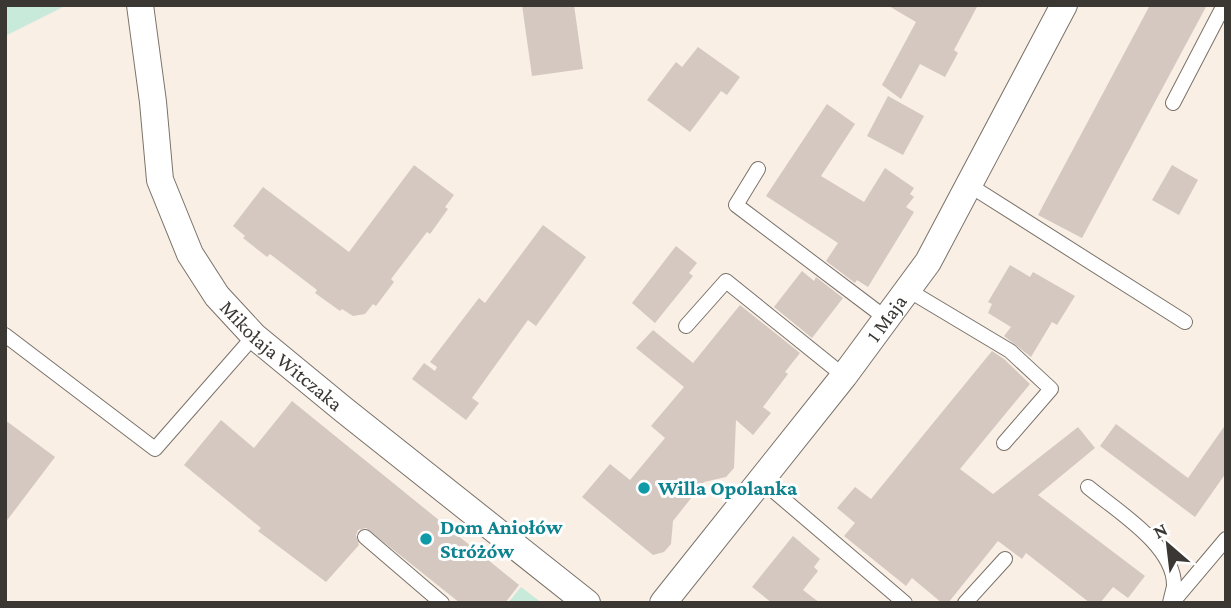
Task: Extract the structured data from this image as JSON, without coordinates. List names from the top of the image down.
{
  "streets": {
    "street": ["1 Maja", "Mikołaja Witczaka"]
  },
  "places": ["Willa Opolanka", "Dom Aniołów Stróżów"],
  "north": "top left"
}
